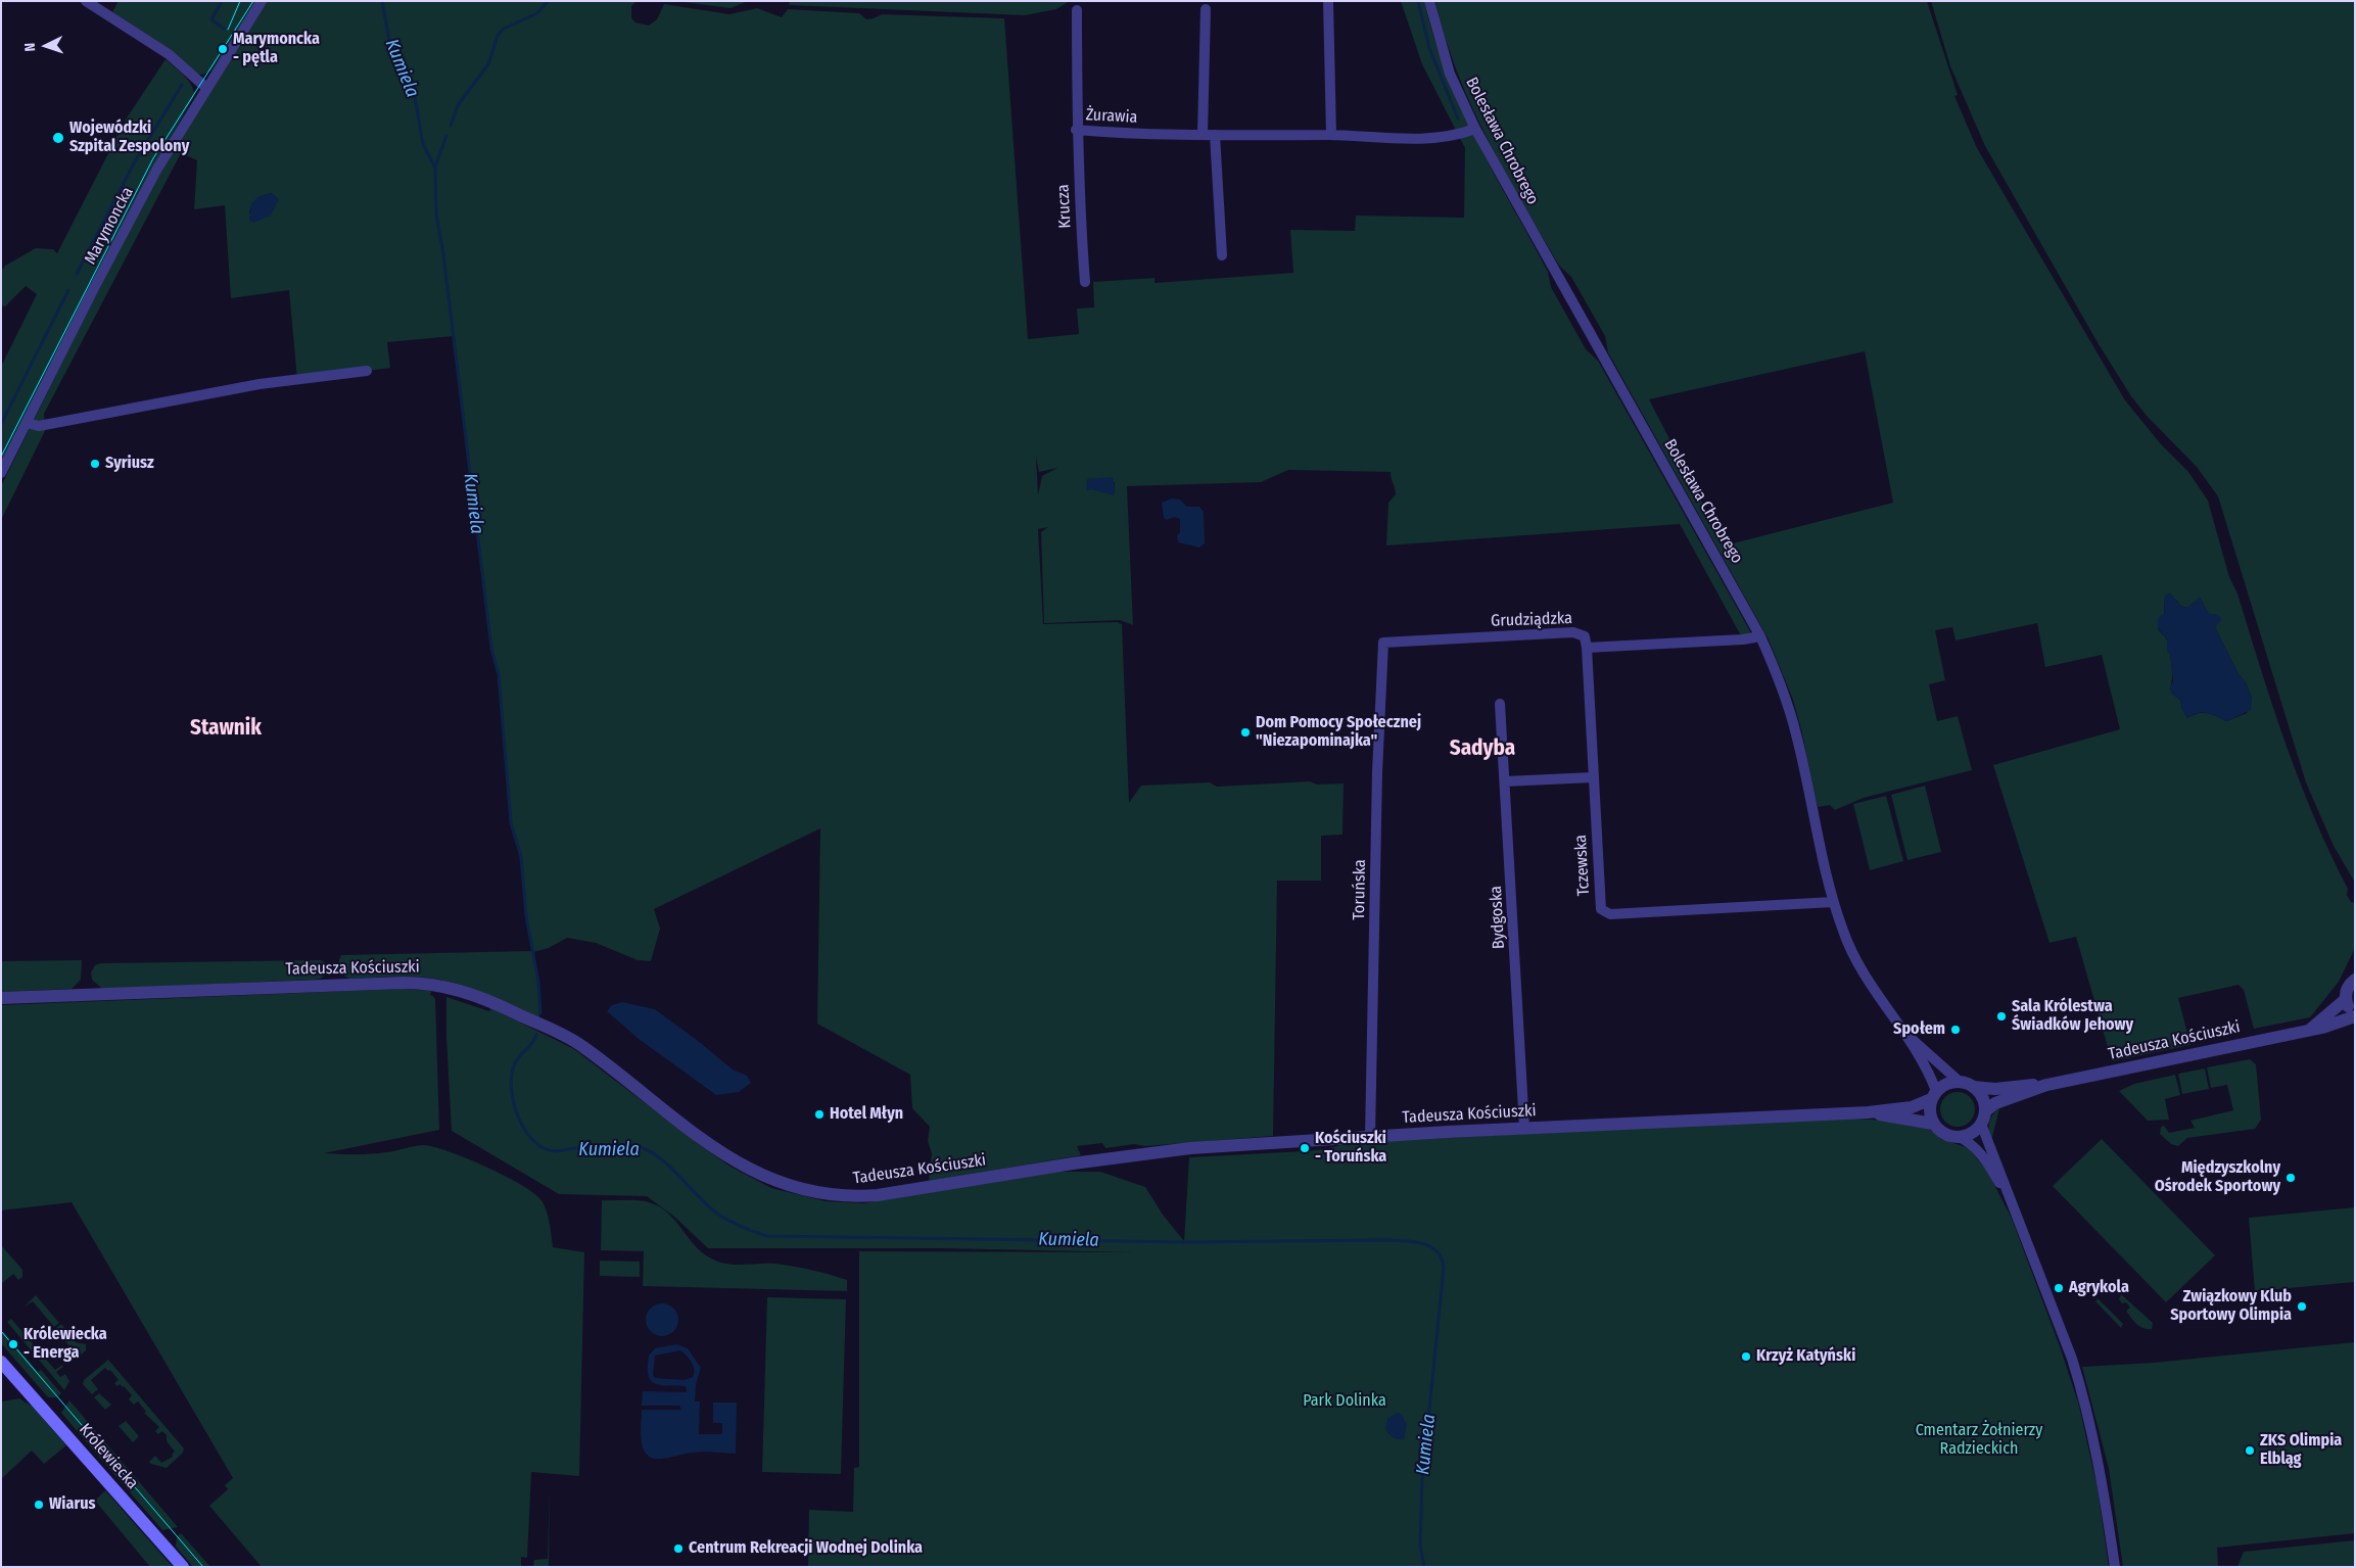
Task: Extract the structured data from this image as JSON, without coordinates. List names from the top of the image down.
{
  "streets": {
    "main road": ["Królewiecka"],
    "street": [
      "Żurawia",
      "Bolesława Chrobrego",
      "Krucza",
      "Marymoncka",
      "Grudziądzka",
      "Tczewska",
      "Toruńska",
      "Bydgoska",
      "Tadeusza Kościuszki"
    ]
  },
  "crossings": [
    ["Żurawia", "Bolesława Chrobrego"],
    ["Żurawia", "Krucza"],
    ["Bolesława Chrobrego", "Grudziądzka"],
    ["Bolesława Chrobrego", "Tczewska"],
    ["Bolesława Chrobrego", "Tadeusza Kościuszki"],
    ["Grudziądzka", "Tczewska"],
    ["Grudziądzka", "Toruńska"],
    ["Toruńska", "Tadeusza Kościuszki"],
    ["Bydgoska", "Tadeusza Kościuszki"]
  ],
  "districts": ["Stawnik", "Sadyba"],
  "water": ["Kumiela"],
  "parks": ["Park Dolinka", "Cmentarz Żołnierzy Radzieckich"],
  "places": [
    "Marymoncka - pętla",
    "Wojewódzki Szpital Zespolony",
    "Syriusz",
    "Dom Pomocy Społecznej \"Niezapominajka\"",
    "Sala Królestwa Świadków Jehowy",
    "Społem",
    "Hotel Młyn",
    "Kościuszki - Toruńska",
    "Międzyszkolny Ośrodek Sportowy",
    "Agrykola",
    "Związkowy Klub Sportowy Olimpia",
    "Królewiecka - Energa",
    "Krzyż Katyński",
    "ZKS Olimpia Elbląg",
    "Wiarus",
    "Centrum Rekreacji Wodnej Dolinka"
  ],
  "north": "left"
}
